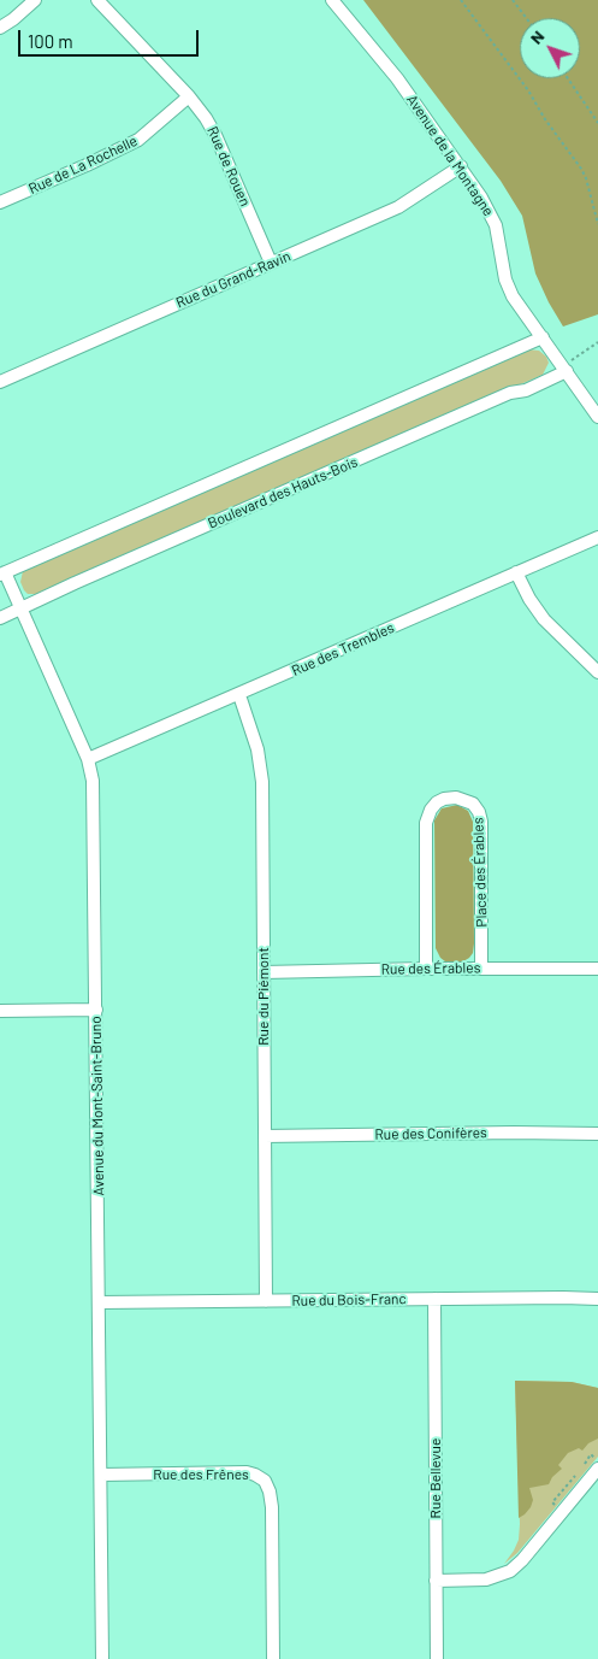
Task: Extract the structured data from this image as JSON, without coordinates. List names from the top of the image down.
{
  "streets": {
    "street": [
      "Avenue de la Montagne",
      "Rue de La Rochelle",
      "Rue de Rouen",
      "Rue du Grand-Ravin",
      "Boulevard des Hauts-Bois",
      "Rue des Trembles",
      "Place des Érables",
      "Rue des Érables",
      "Rue du Piémont",
      "Avenue du Mont-Saint-Bruno",
      "Rue des Conifères",
      "Rue du Bois-Franc",
      "Rue des Frênes",
      "Rue Bellevue"
    ]
  },
  "crossings": [
    ["Avenue de la Montagne", "Rue du Grand-Ravin"],
    ["Avenue de la Montagne", "Boulevard des Hauts-Bois"],
    ["Rue de La Rochelle", "Rue de Rouen"],
    ["Rue de Rouen", "Rue du Grand-Ravin"],
    ["Boulevard des Hauts-Bois", "Avenue du Mont-Saint-Bruno"],
    ["Rue des Trembles", "Rue du Piémont"],
    ["Rue des Trembles", "Avenue du Mont-Saint-Bruno"],
    ["Place des Érables", "Rue des Érables"],
    ["Rue des Érables", "Rue du Piémont"],
    ["Rue du Piémont", "Rue des Conifères"],
    ["Rue du Piémont", "Rue du Bois-Franc"],
    ["Avenue du Mont-Saint-Bruno", "Rue du Bois-Franc"],
    ["Avenue du Mont-Saint-Bruno", "Rue des Frênes"],
    ["Rue du Bois-Franc", "Rue Bellevue"]
  ],
  "scale_bar": "100 m",
  "north": "top left"
}
